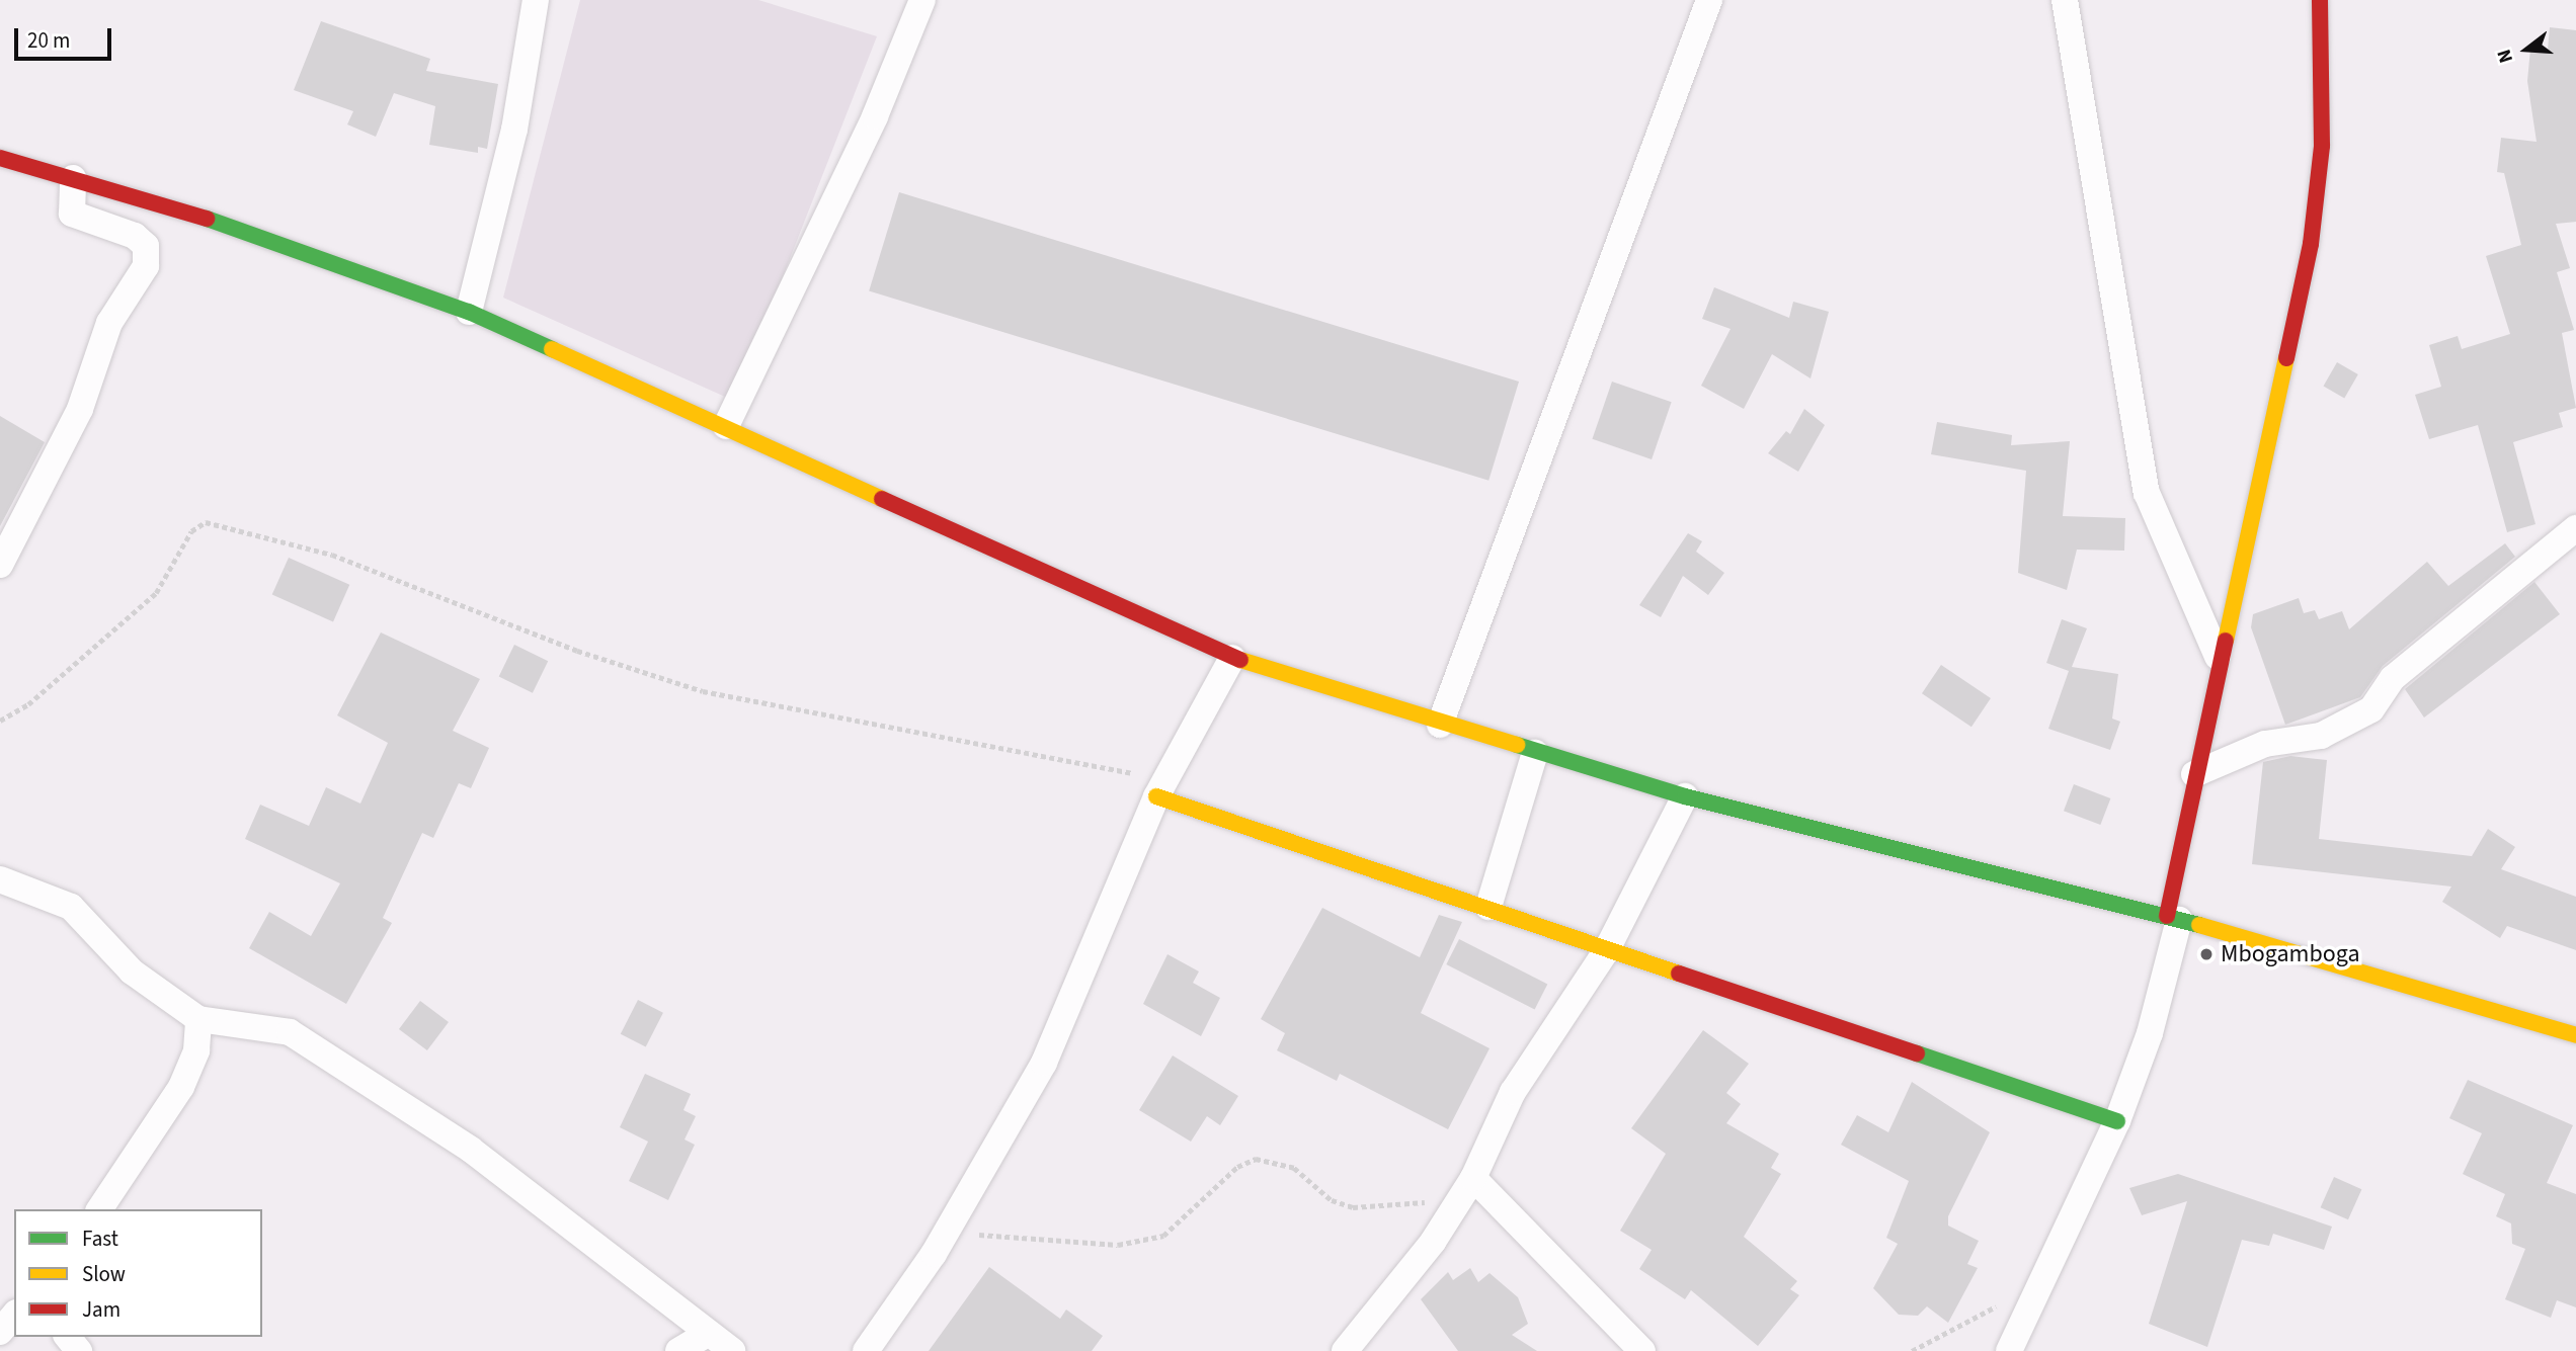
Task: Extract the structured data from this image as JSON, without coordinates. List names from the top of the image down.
{
  "places": ["Mbogamboga"],
  "legend": ["Fast", "Slow", "Jam"],
  "scale_bar": "20 m",
  "north": "left"
}
